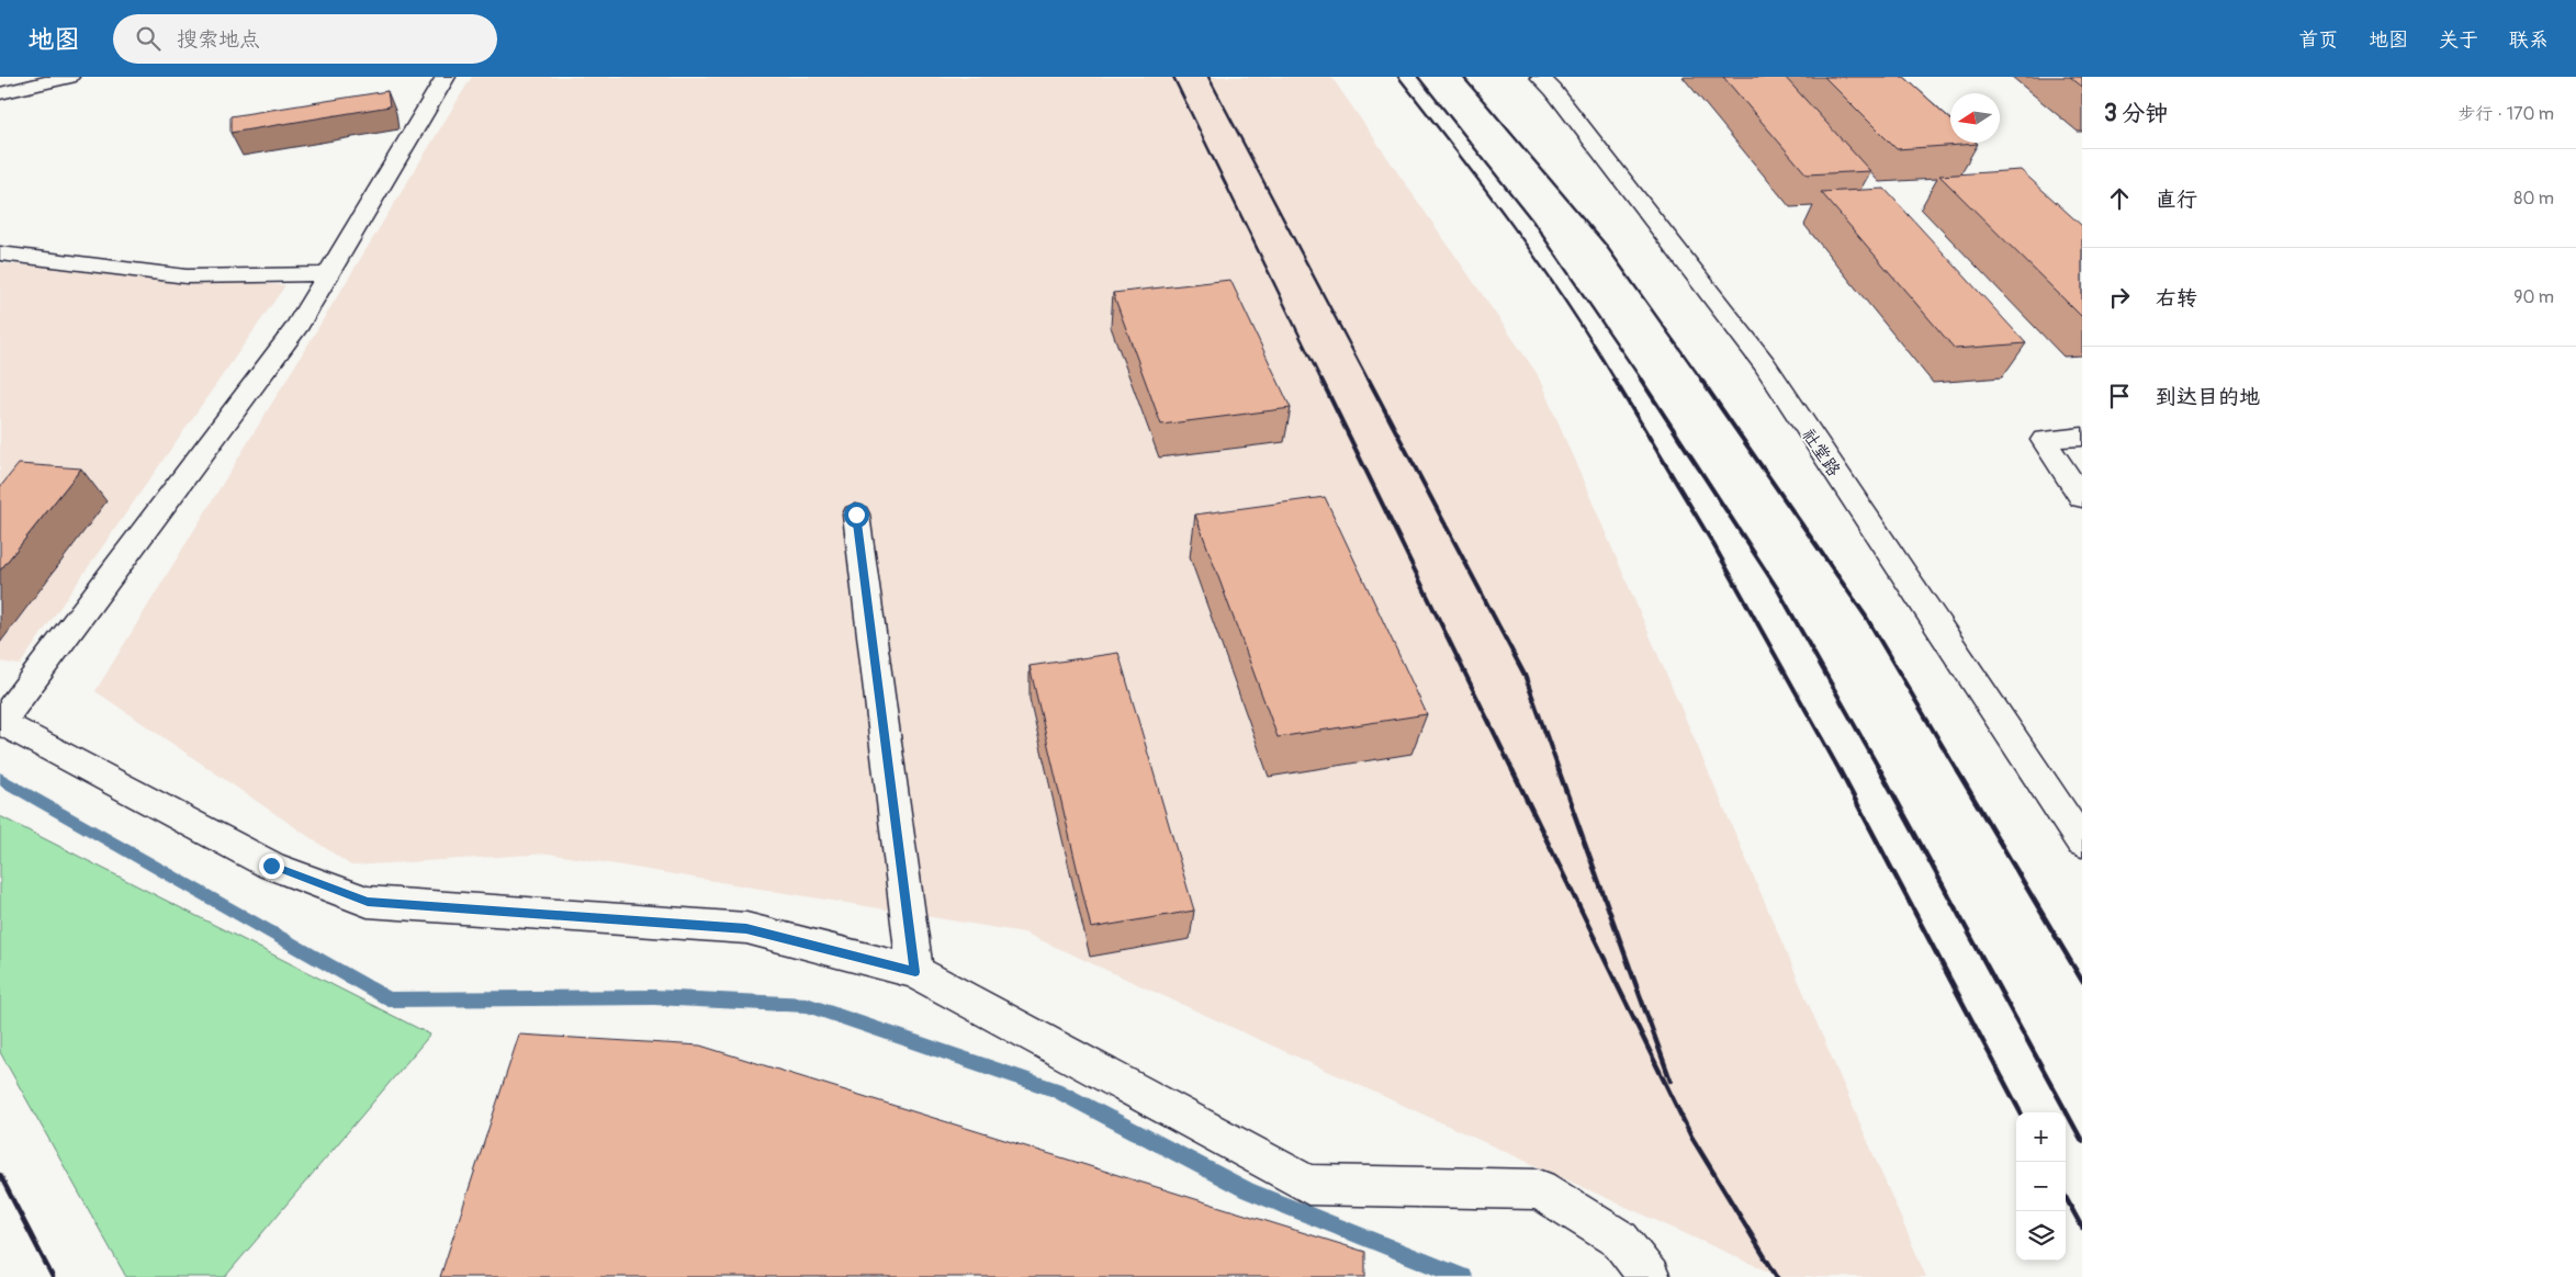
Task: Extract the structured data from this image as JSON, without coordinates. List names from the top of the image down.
{
  "streets": {
    "street": ["社堂路"]
  },
  "north": "left",
  "page": {
    "header": "地图",
    "search": "搜索地点",
    "nav": [
      "首页",
      "地图",
      "关于",
      "联系"
    ],
    "heading": ["3 分钟", "步行 · 170 m"],
    "list": [
      ["直行", "80 m"],
      ["右转", "90 m"],
      "到达目的地"
    ],
    "map_buttons": ["+", "−"]
  }
}
